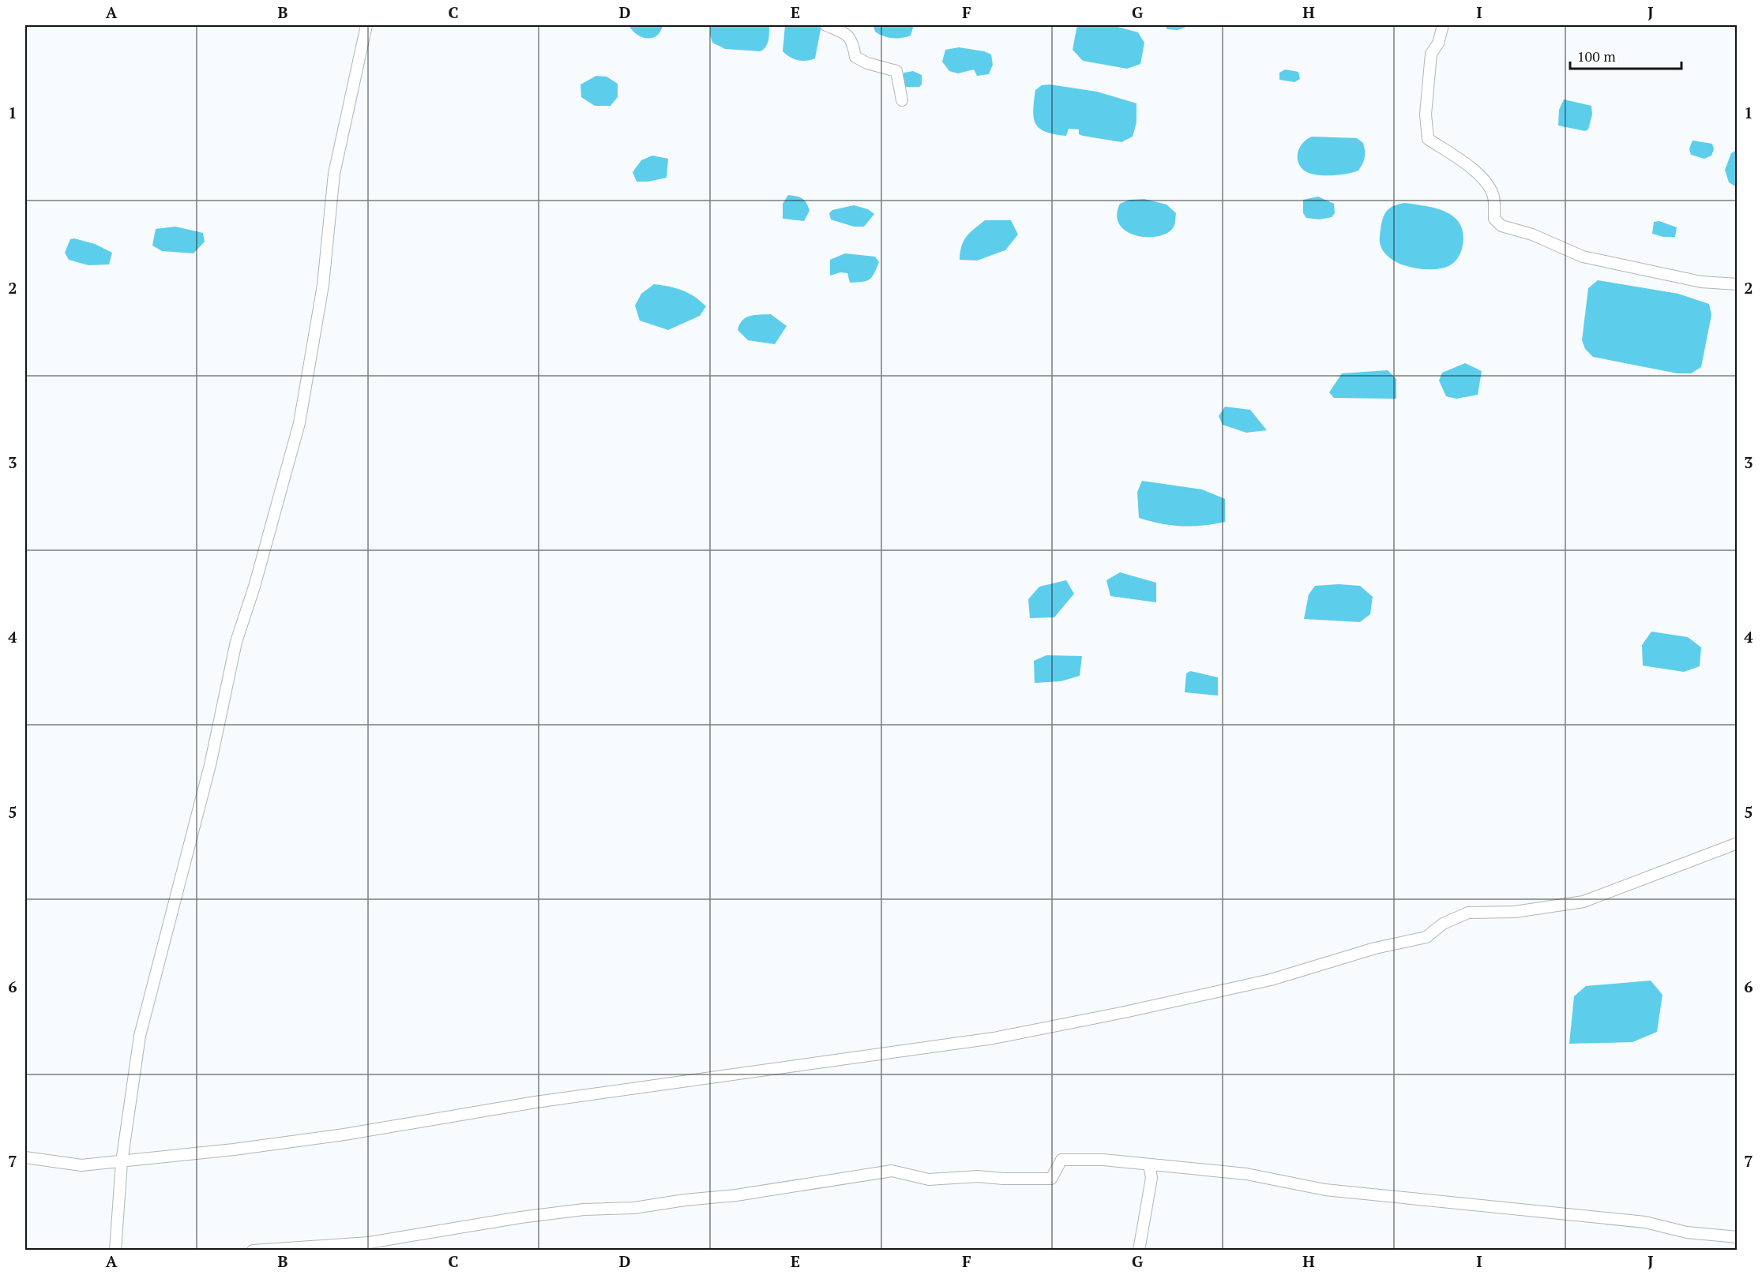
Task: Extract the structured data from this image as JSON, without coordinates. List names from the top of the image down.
{
  "scale_bar": "100 m",
  "grid": {
    "columns": [
      "A",
      "B",
      "C",
      "D",
      "E",
      "F",
      "G",
      "H",
      "I",
      "J"
    ],
    "rows": [
      "1",
      "2",
      "3",
      "4",
      "5",
      "6",
      "7"
    ]
  }
}
